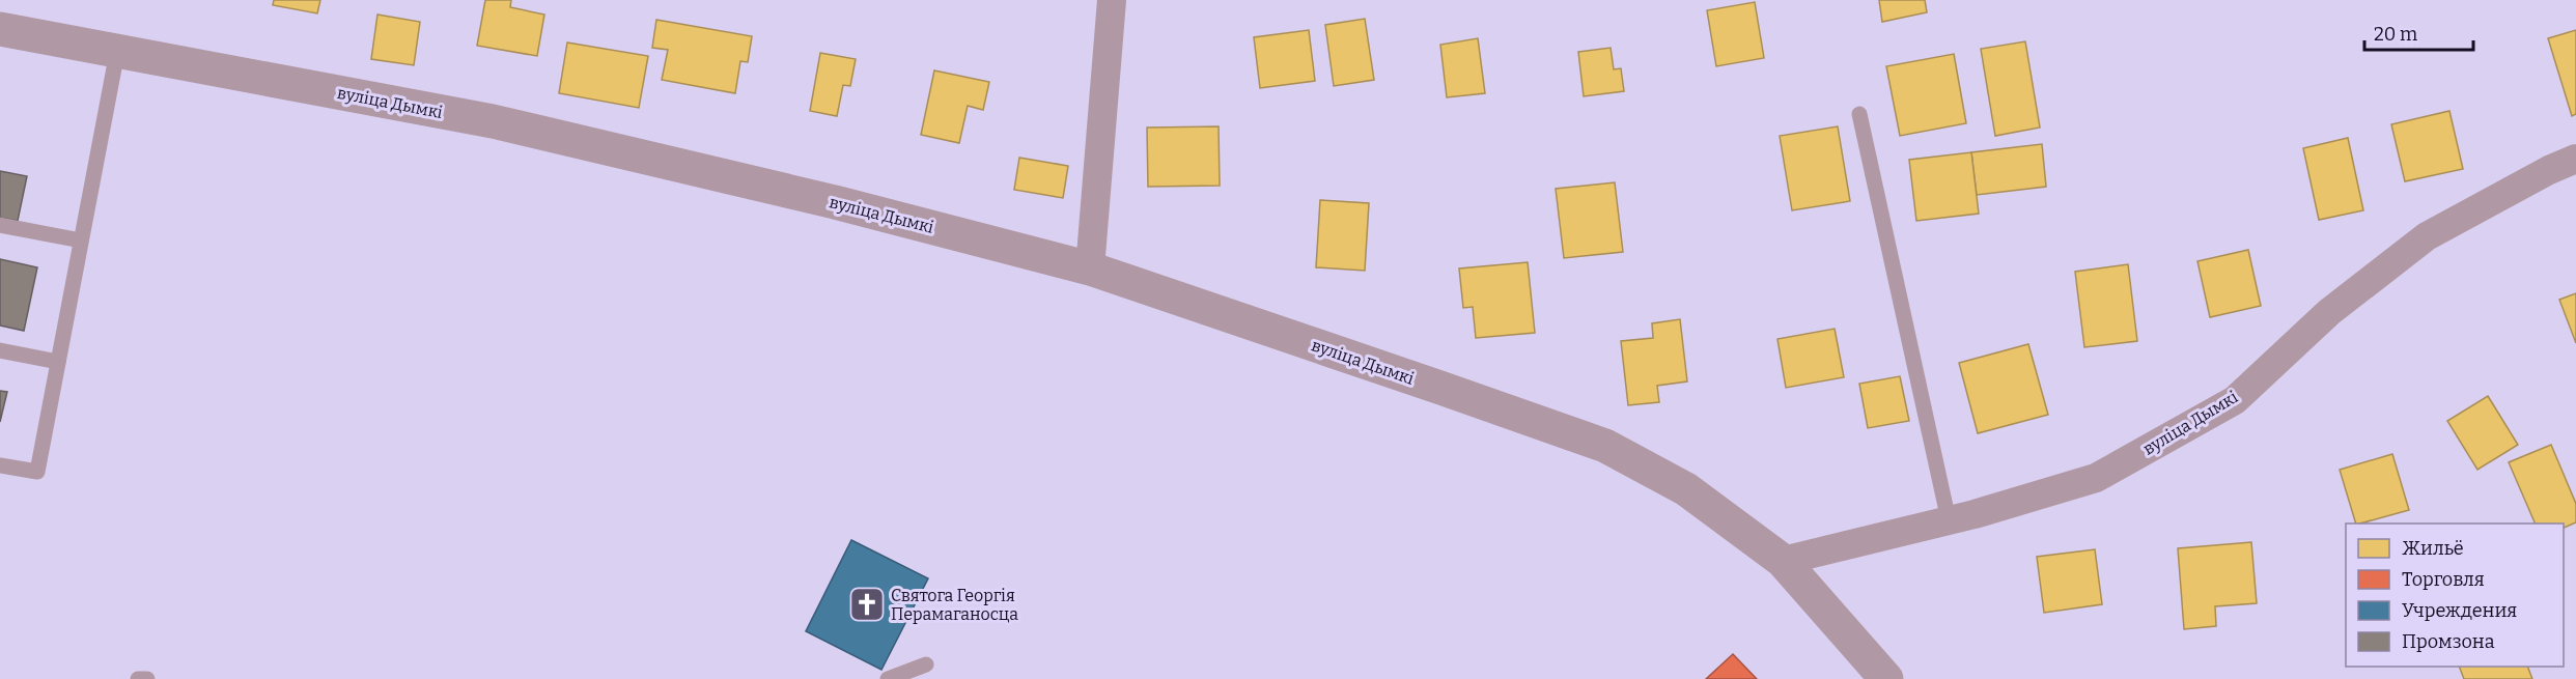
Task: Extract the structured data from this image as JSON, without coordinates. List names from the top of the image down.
{
  "streets": {
    "street": ["вуліца Дымкі"]
  },
  "places": {
    "church": ["Святога Георгія Перамаганосца"]
  },
  "legend": [
    "Жильё",
    "Торговля",
    "Учреждения",
    "Промзона"
  ],
  "scale_bar": "20 m"
}
